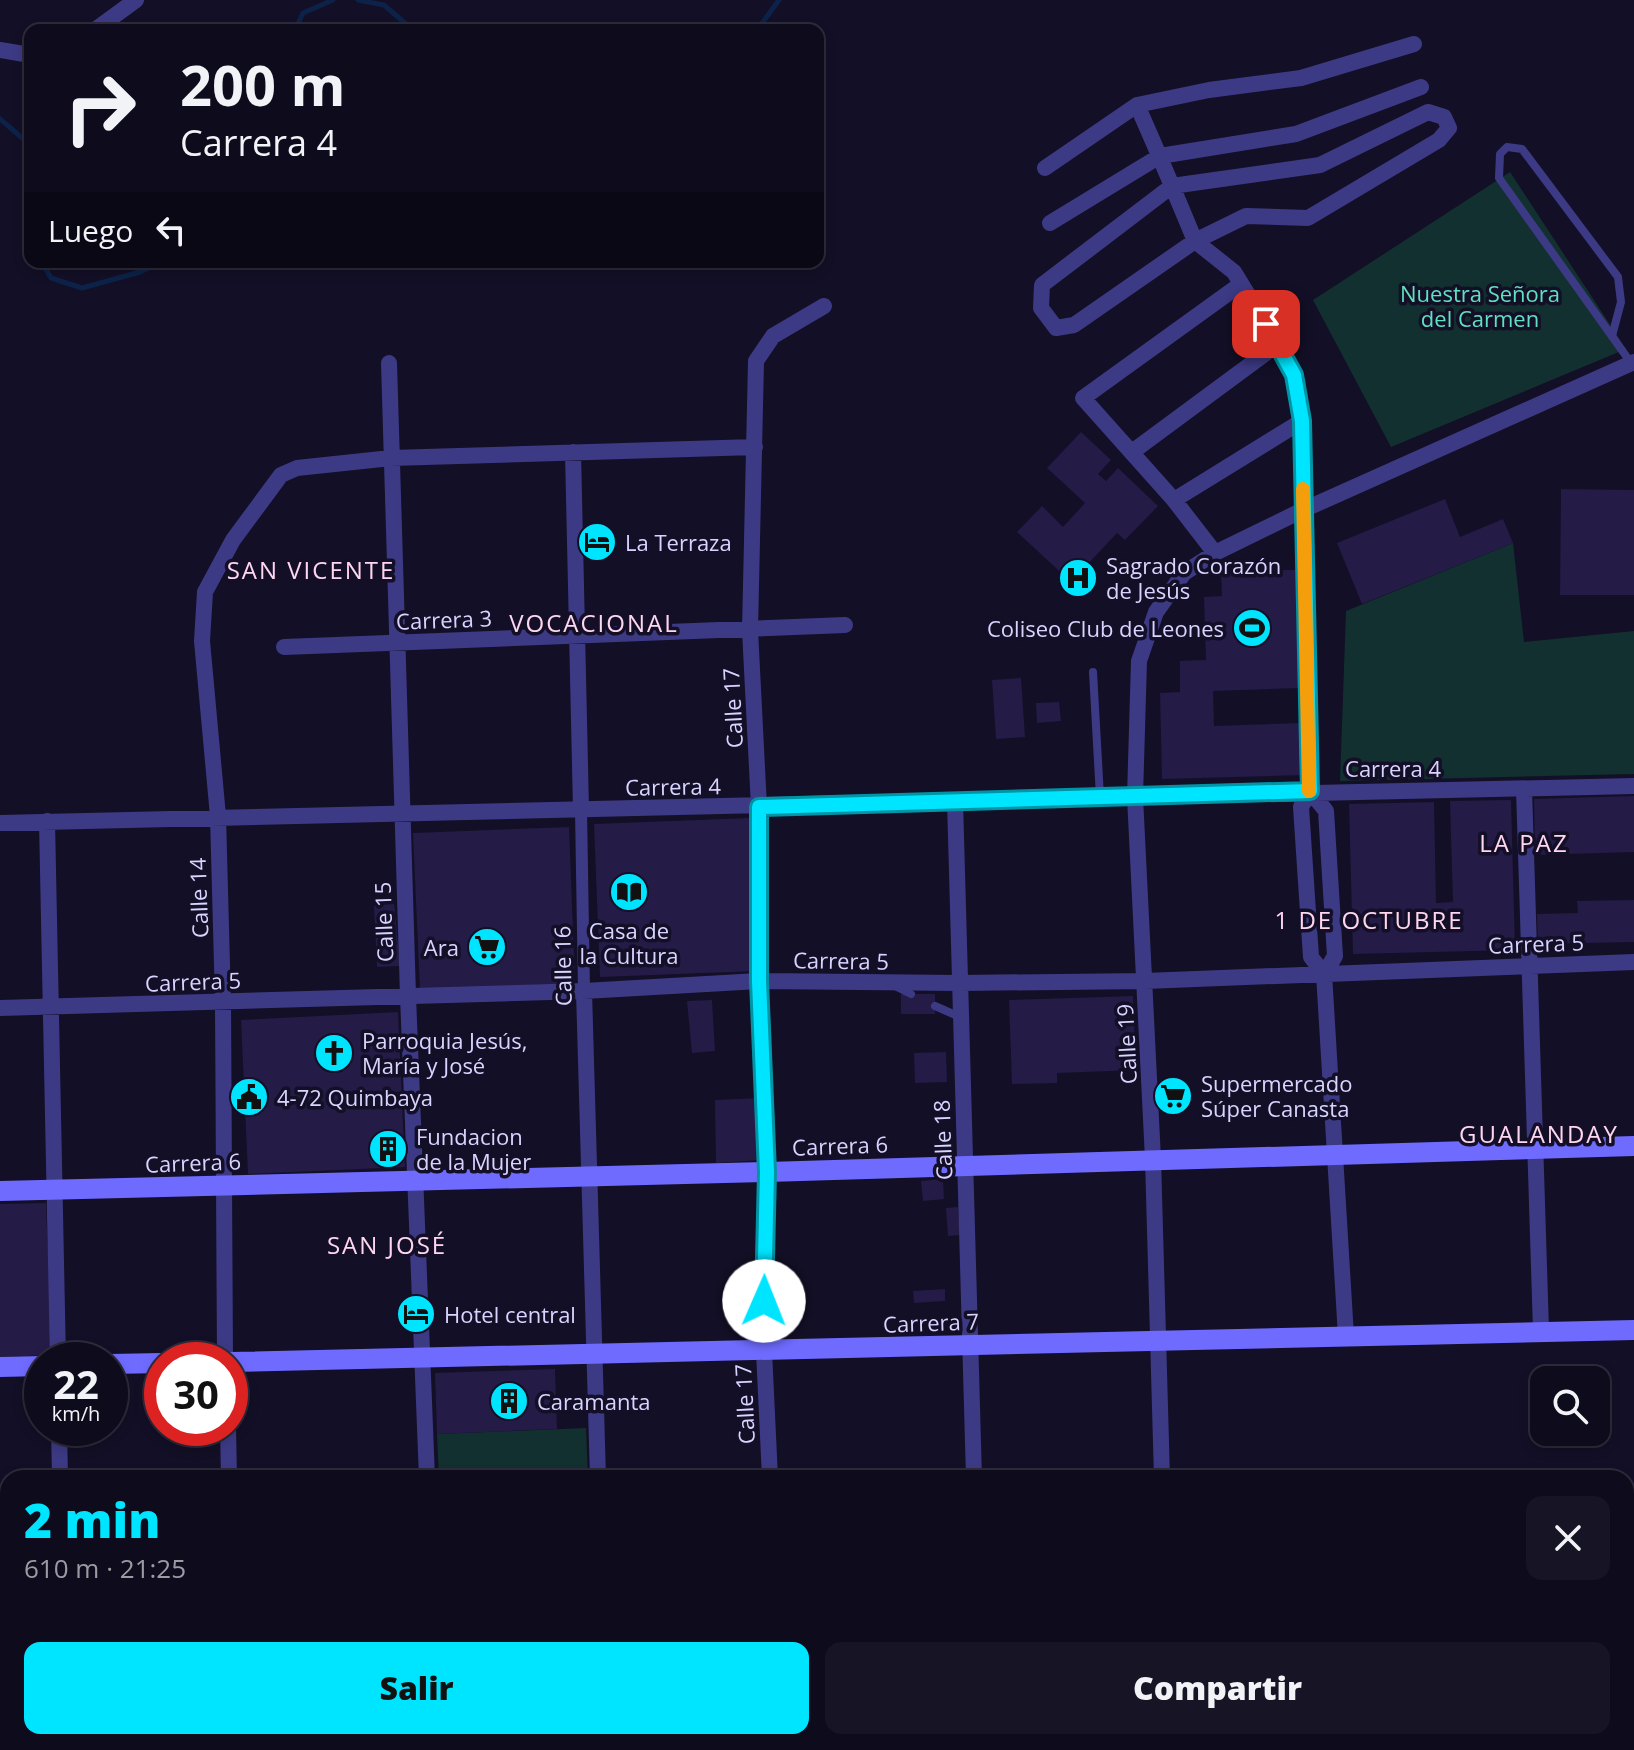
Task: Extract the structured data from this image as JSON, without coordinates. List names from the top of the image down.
{
  "streets": {
    "main road": ["Carrera 6", "Carrera 7"],
    "street": [
      "Carrera 3",
      "Calle 17",
      "Carrera 4",
      "Calle 14",
      "Calle 15",
      "Carrera 5",
      "Calle 16",
      "Calle 19",
      "Calle 18"
    ]
  },
  "crossings": [
    ["Carrera 3", "Calle 17"],
    ["Carrera 3", "Calle 15"],
    ["Carrera 3", "Calle 16"],
    ["Calle 17", "Carrera 4"],
    ["Calle 17", "Carrera 5"],
    ["Calle 17", "Carrera 6"],
    ["Calle 17", "Carrera 7"],
    ["Carrera 4", "Calle 14"],
    ["Carrera 4", "Calle 15"],
    ["Carrera 4", "Calle 16"],
    ["Carrera 4", "Calle 19"],
    ["Carrera 4", "Calle 18"],
    ["Calle 14", "Calle 15"],
    ["Calle 14", "Carrera 5"],
    ["Calle 14", "Carrera 6"],
    ["Calle 15", "Carrera 5"],
    ["Calle 15", "Carrera 6"],
    ["Calle 15", "Carrera 7"],
    ["Carrera 5", "Calle 16"],
    ["Carrera 5", "Calle 19"],
    ["Carrera 5", "Calle 18"],
    ["Calle 16", "Carrera 6"],
    ["Calle 16", "Carrera 7"],
    ["Calle 19", "Carrera 6"],
    ["Calle 19", "Carrera 7"],
    ["Calle 18", "Carrera 6"],
    ["Calle 18", "Carrera 7"]
  ],
  "districts": [
    "SAN VICENTE",
    "VOCACIONAL",
    "LA PAZ",
    "1 DE OCTUBRE",
    "GUALANDAY",
    "SAN JOSÉ"
  ],
  "parks": ["Nuestra Señora del Carmen"],
  "places": {
    "hotel": ["La Terraza", "Hotel central"],
    "hospital": ["Sagrado Corazón de Jesús"],
    "sports": ["Coliseo Club de Leones"],
    "library": ["Casa de la Cultura"],
    "supermarket": ["Ara", "Supermercado Súper Canasta"],
    "church": ["Parroquia Jesús, María y José"],
    "public building": ["4-72 Quimbaya"],
    "building": ["Fundacion de la Mujer", "Caramanta"]
  },
  "page": {
    "turn": ["200 m", "Carrera 4"],
    "then": "Luego",
    "speed": "22 km/h",
    "limit": "30",
    "heading": ["2 min", "610 m · 21:25"],
    "buttons": ["Salir", "Compartir"]
  }
}
